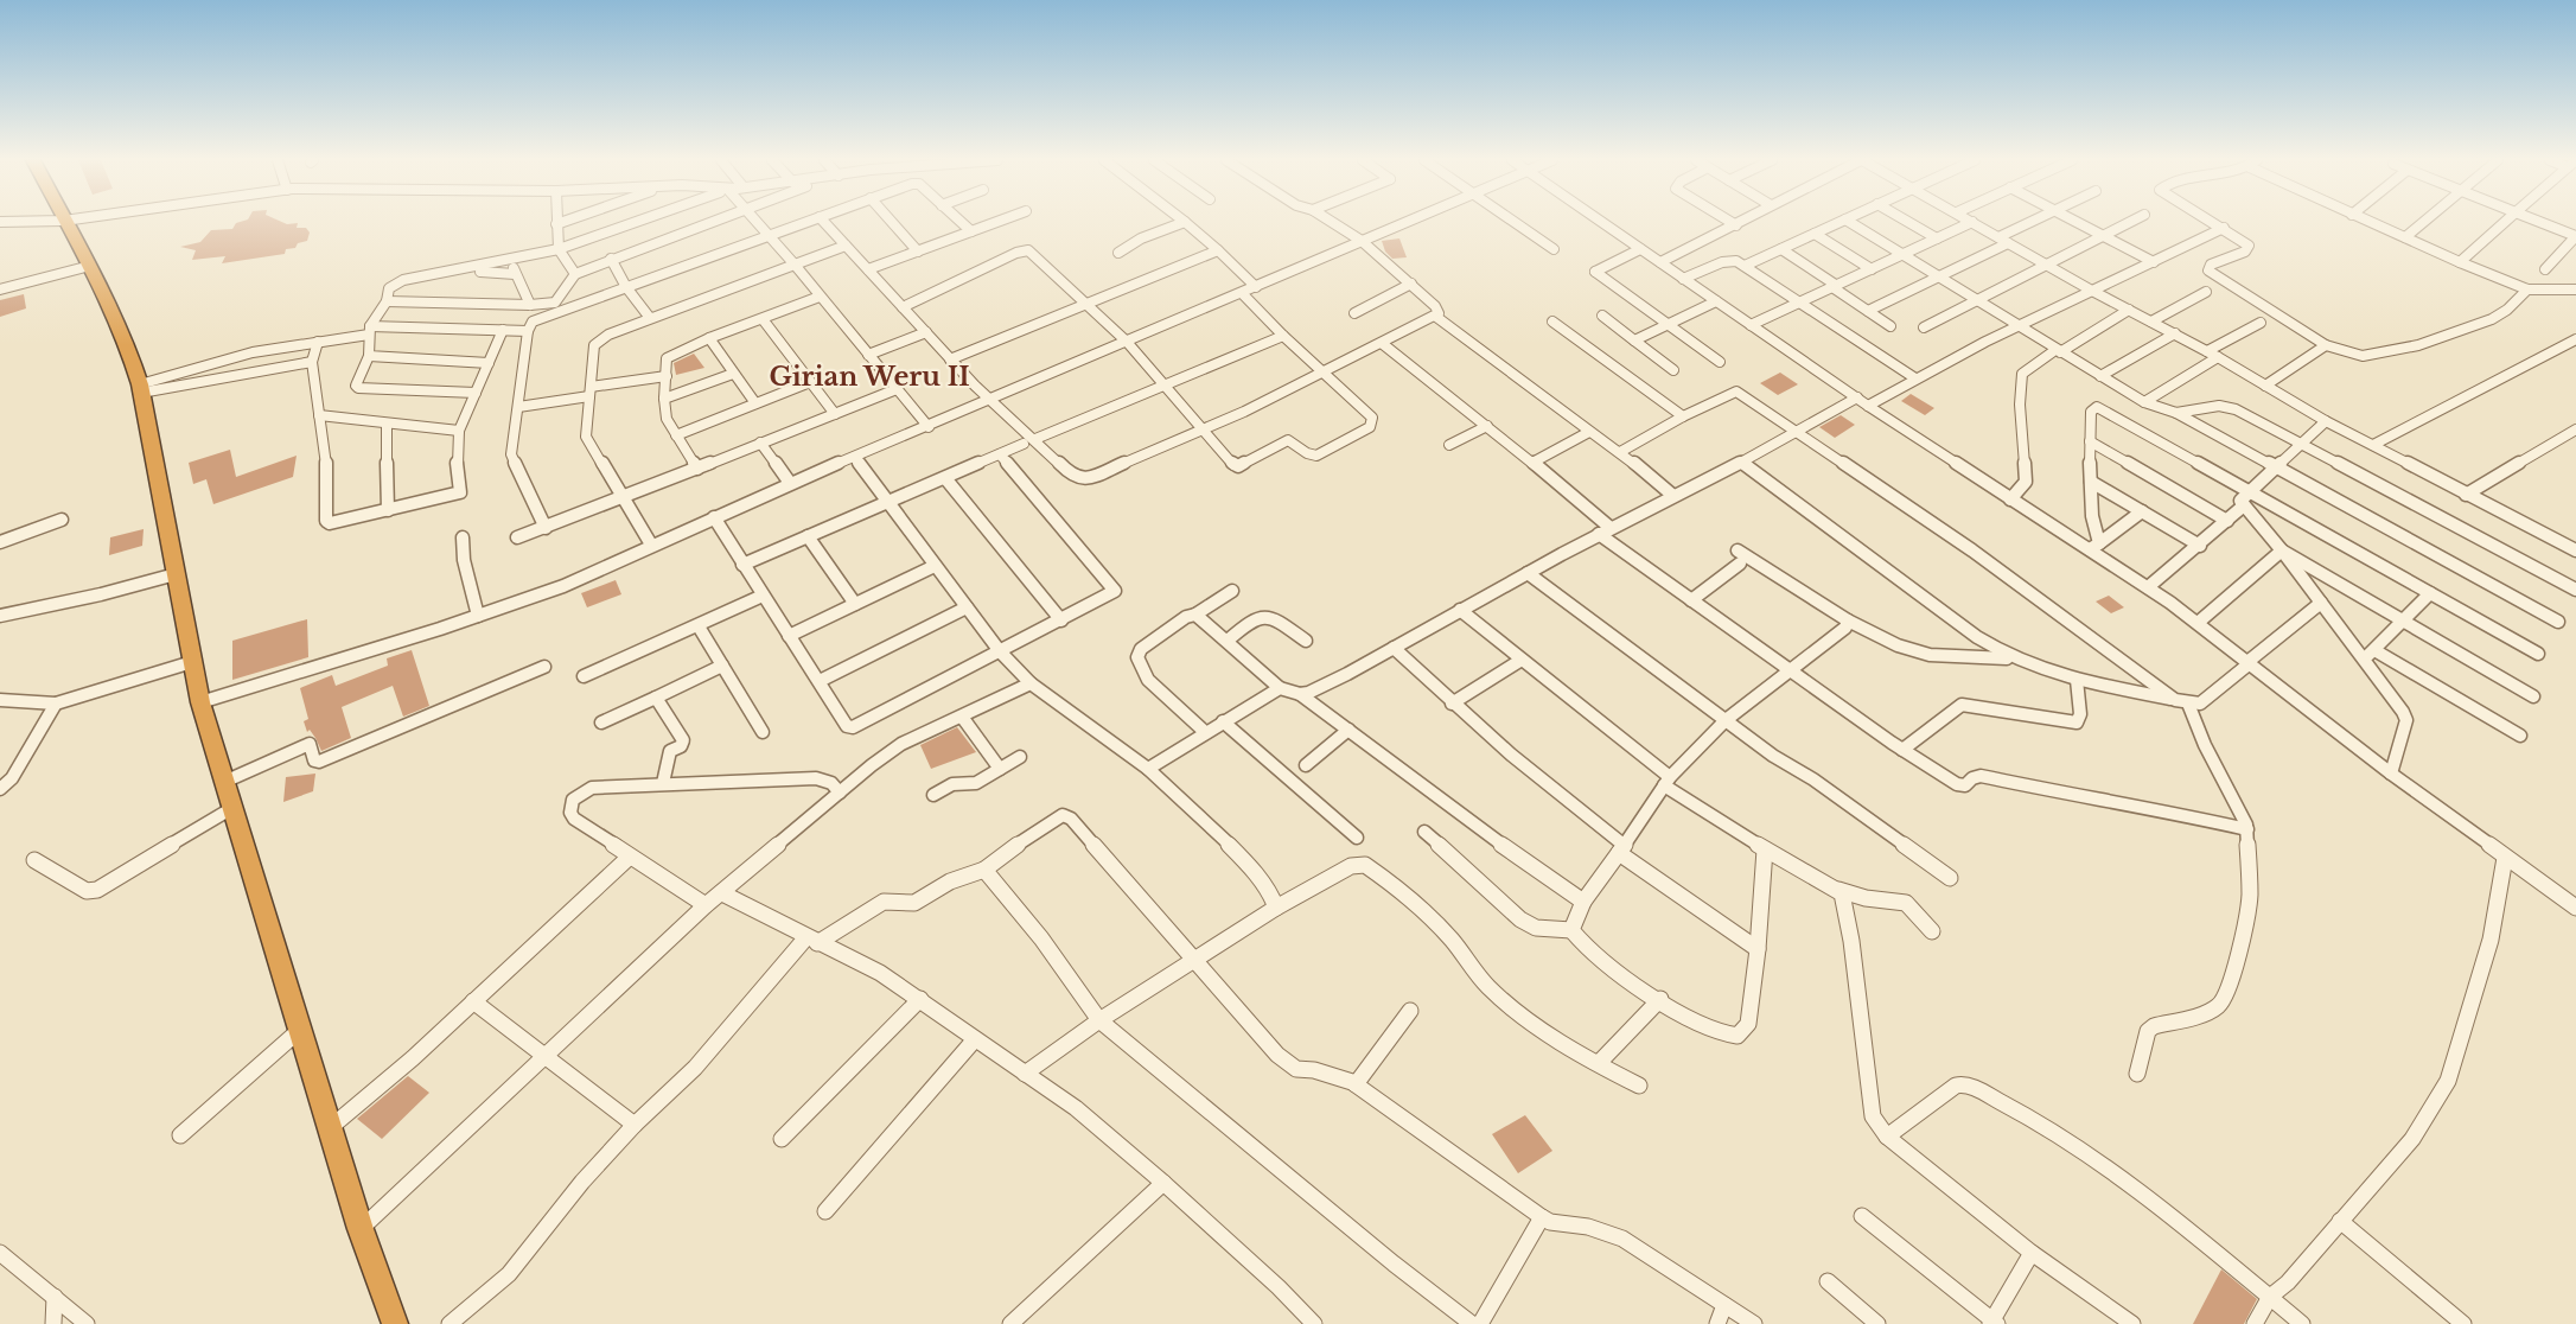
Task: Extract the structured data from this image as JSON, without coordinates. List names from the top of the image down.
{
  "districts": ["Girian Weru II"]
}
